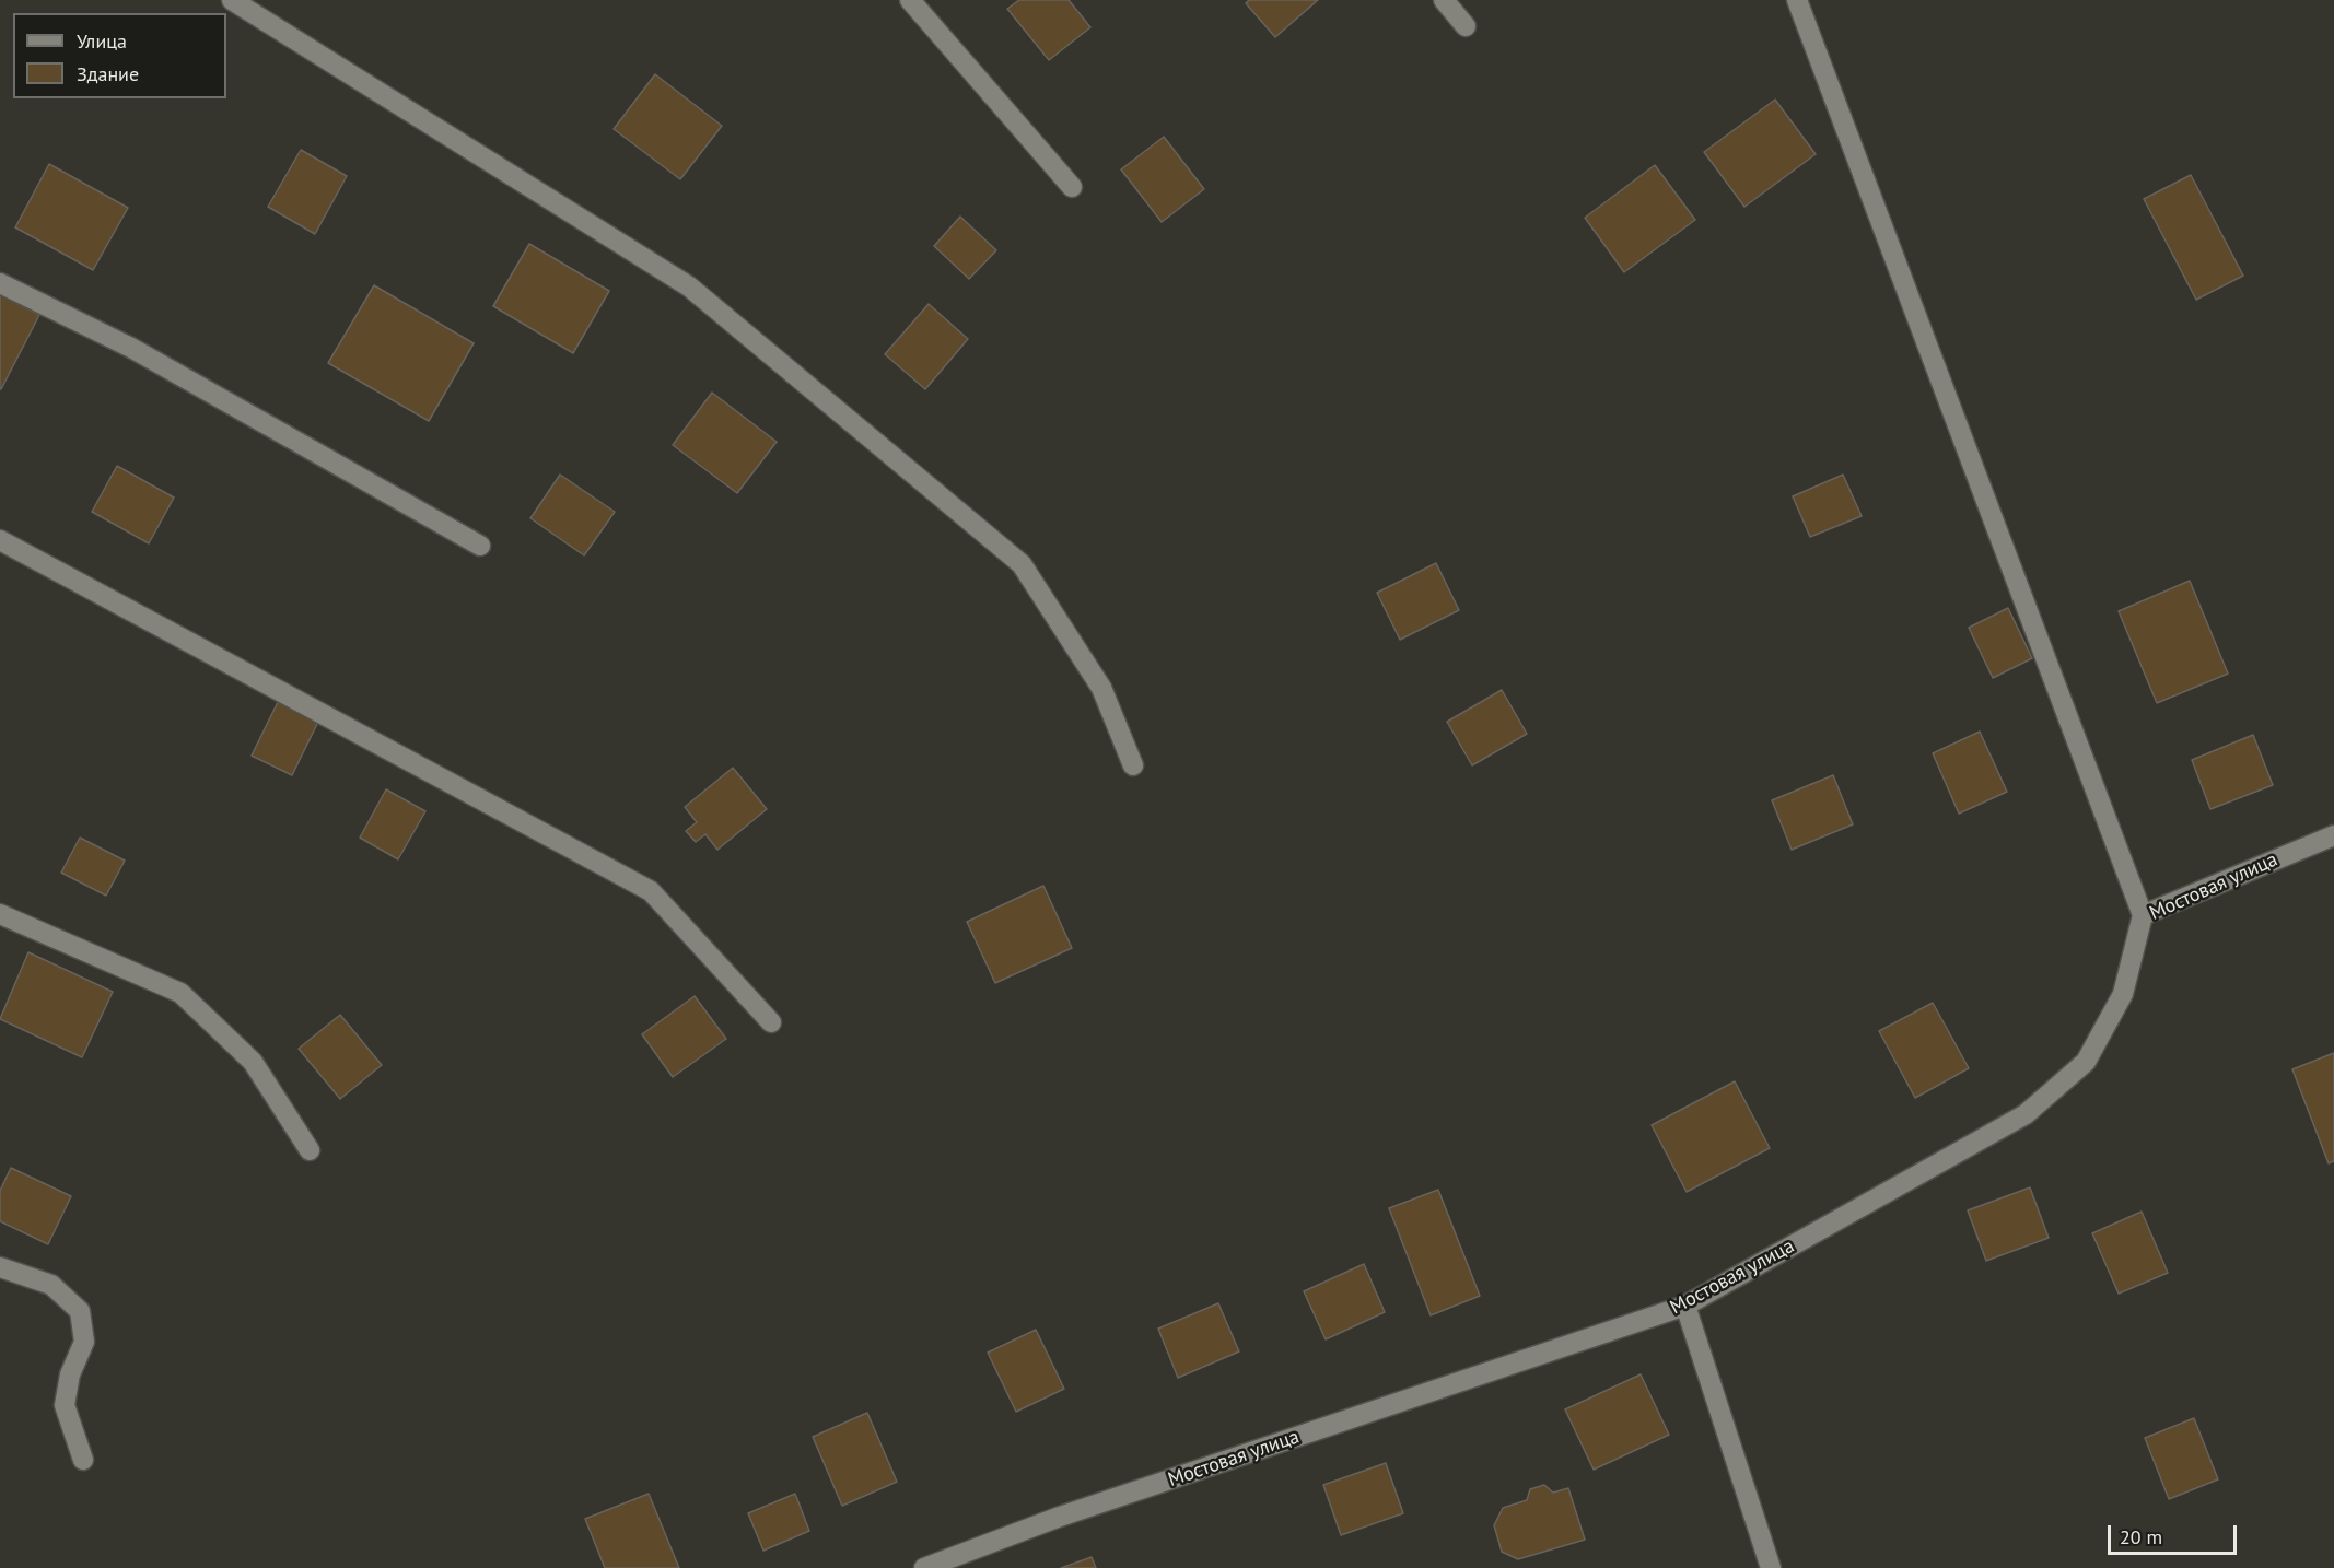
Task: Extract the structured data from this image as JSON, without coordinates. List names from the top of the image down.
{
  "streets": {
    "street": ["Мостовая улица"]
  },
  "legend": ["Улица", "Здание"],
  "scale_bar": "20 m"
}
